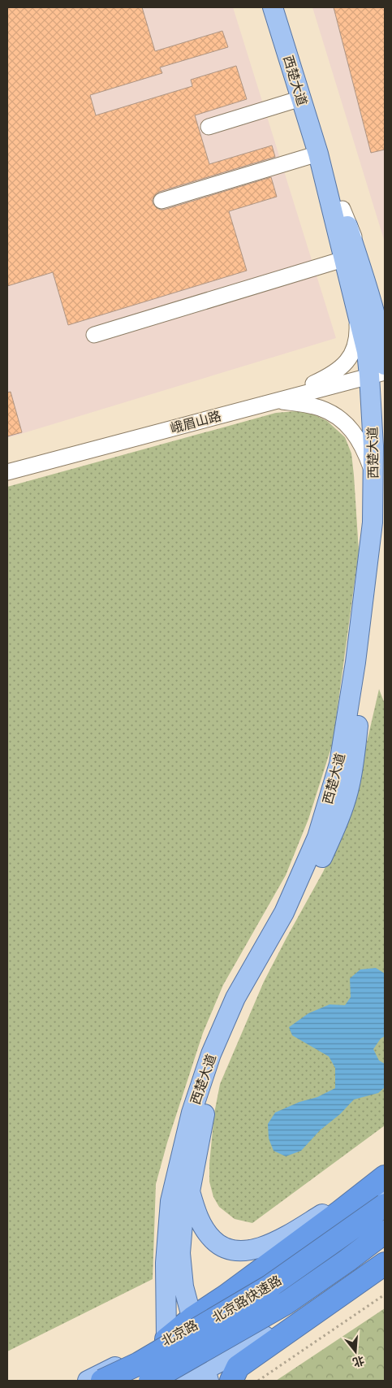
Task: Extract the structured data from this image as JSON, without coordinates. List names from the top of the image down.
{
  "streets": {
    "highway": ["西楚大道", "北京路快速路"],
    "main road": ["北京路"],
    "street": ["峨眉山路"]
  },
  "crossings": [
    ["西楚大道", "峨眉山路"],
    ["西楚大道", "北京路"]
  ],
  "north": "bottom"
}
